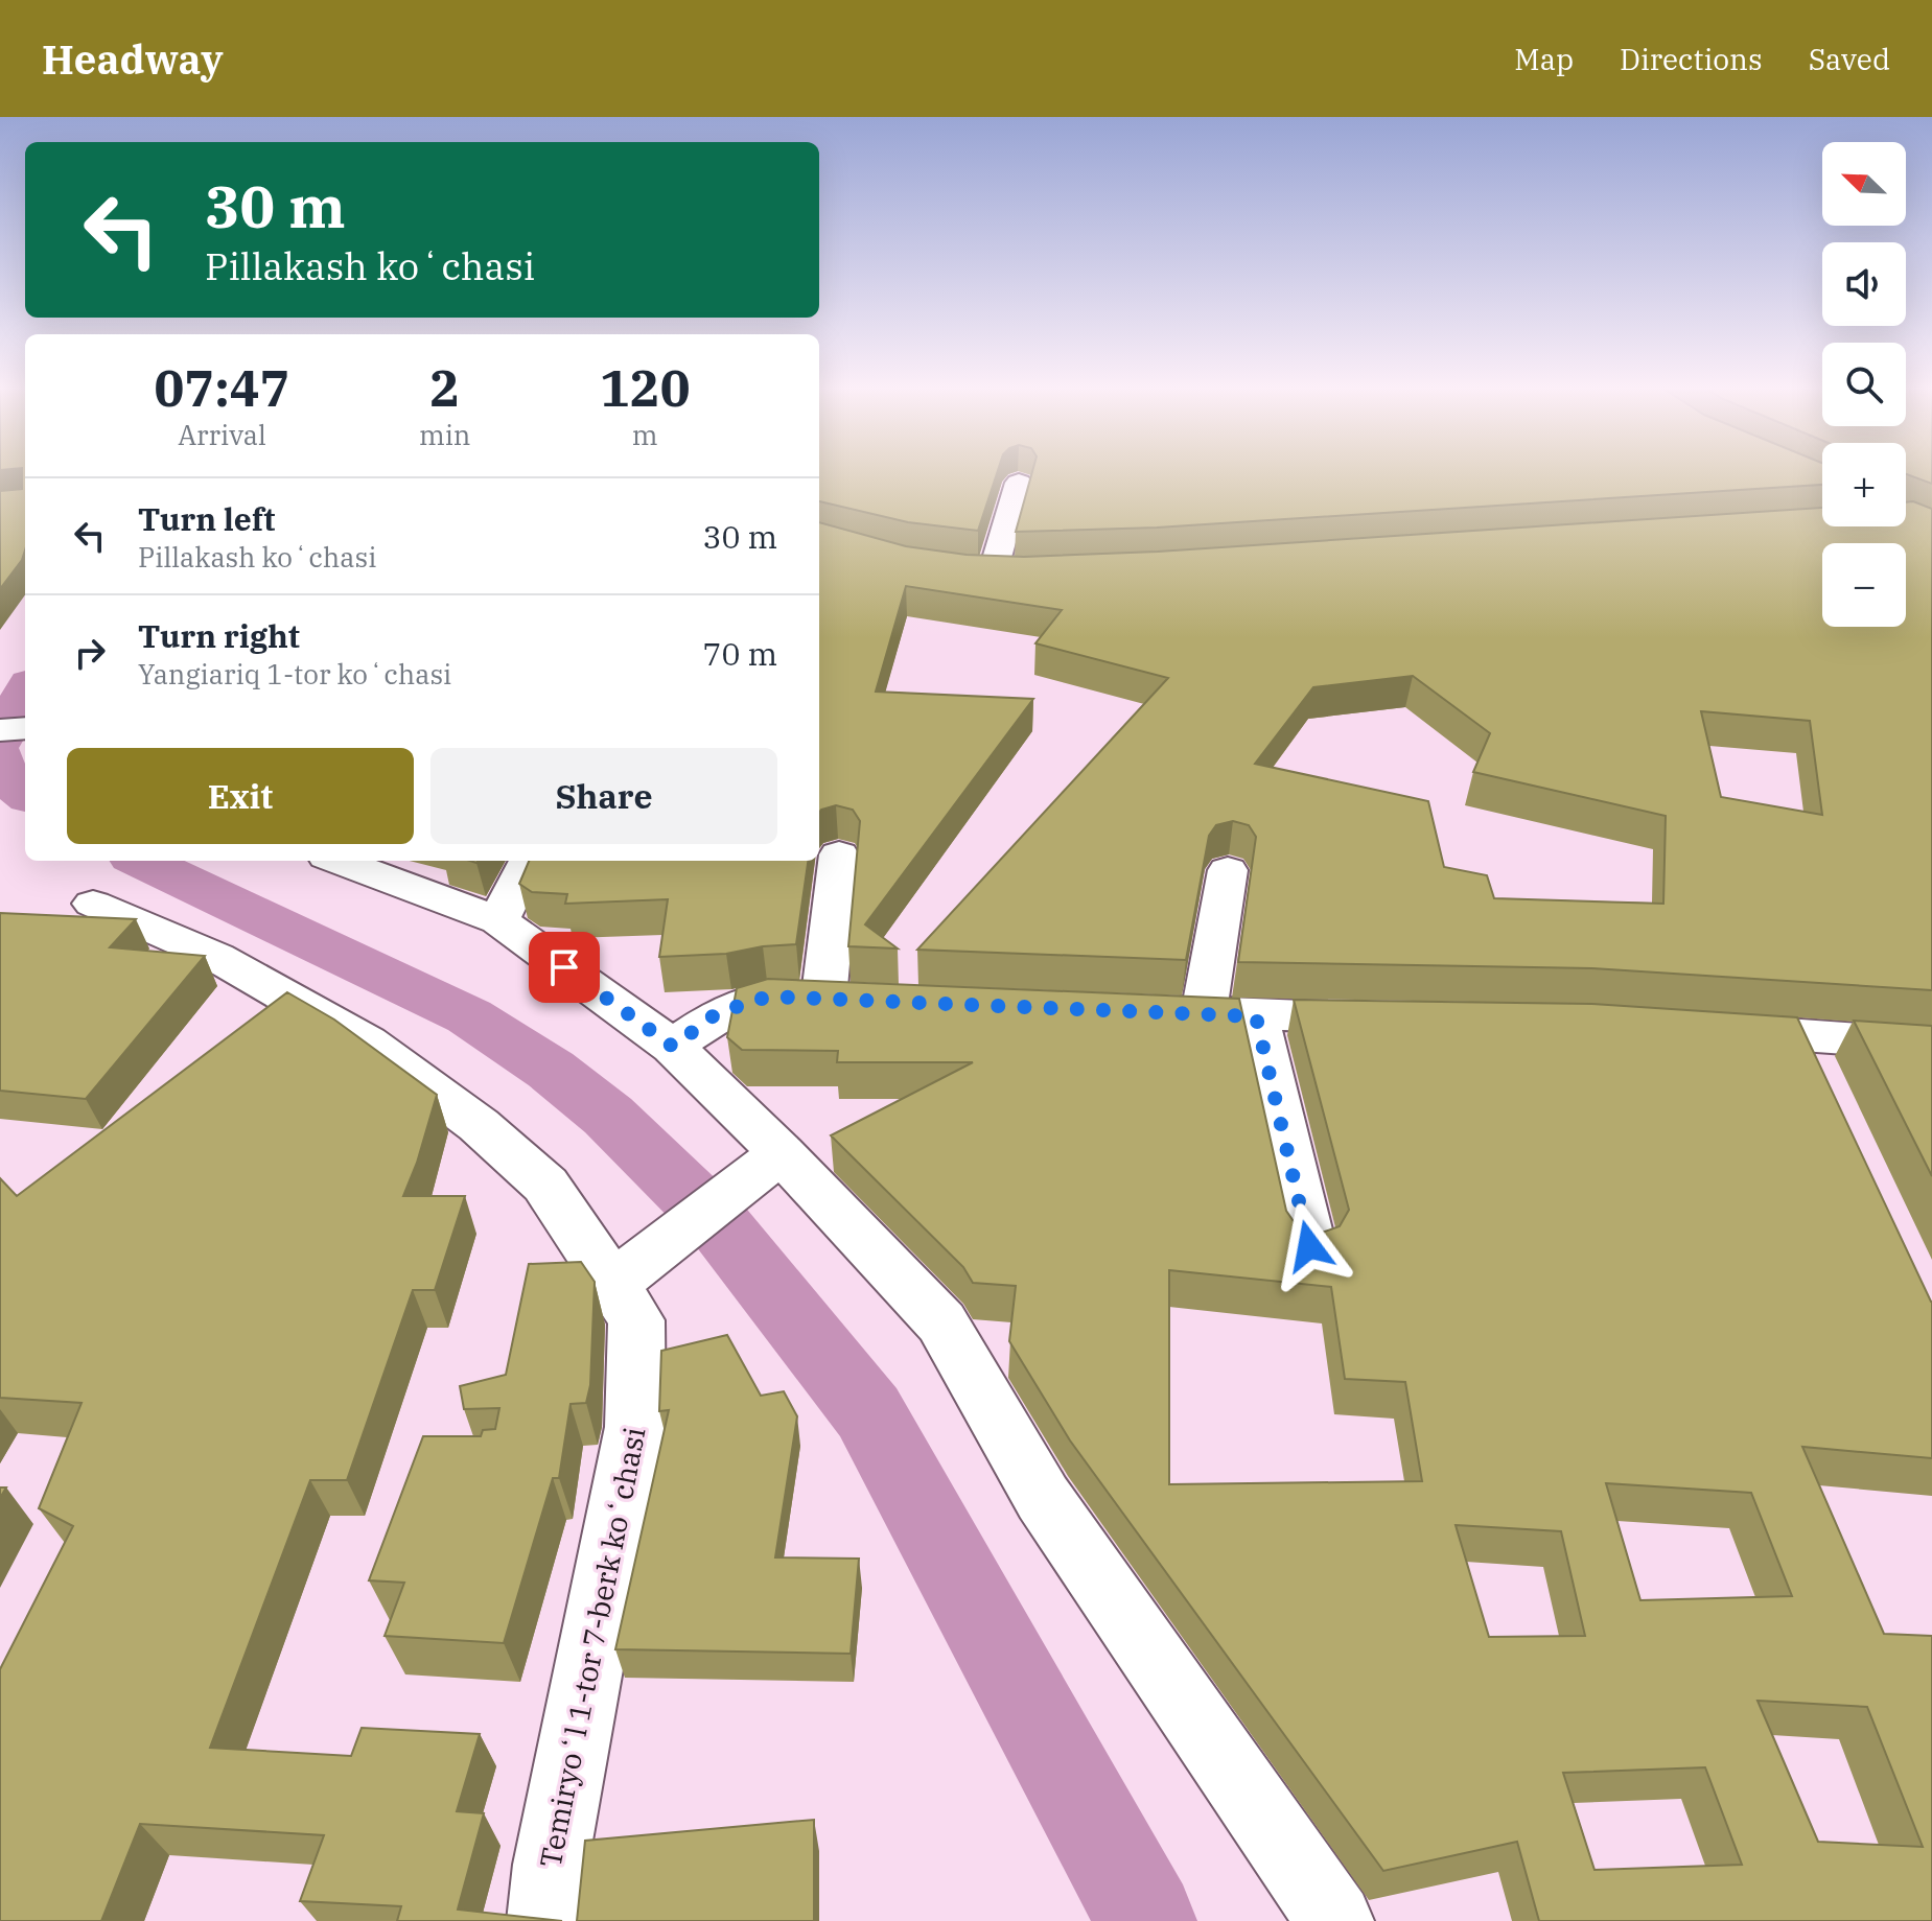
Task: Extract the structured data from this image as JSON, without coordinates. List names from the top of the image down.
{
  "streets": {
    "street": ["Temiryoʻl 1-tor 7-berk koʻchasi"]
  },
  "north": "top left",
  "page": {
    "header": "Headway",
    "nav": ["Map", "Directions", "Saved"],
    "map_buttons": ["+", "−"],
    "turn": ["30 m", "Pillakash koʻchasi"],
    "eta": [
      "07:47",
      "Arrival",
      "2",
      "min",
      "120",
      "m"
    ],
    "list": [
      {
        "name": "Turn left",
        "note": "Pillakash koʻchasi",
        "value": "30 m"
      },
      {
        "name": "Turn right",
        "note": "Yangiariq 1-tor koʻchasi",
        "value": "70 m"
      }
    ],
    "buttons": ["Exit", "Share"]
  }
}
